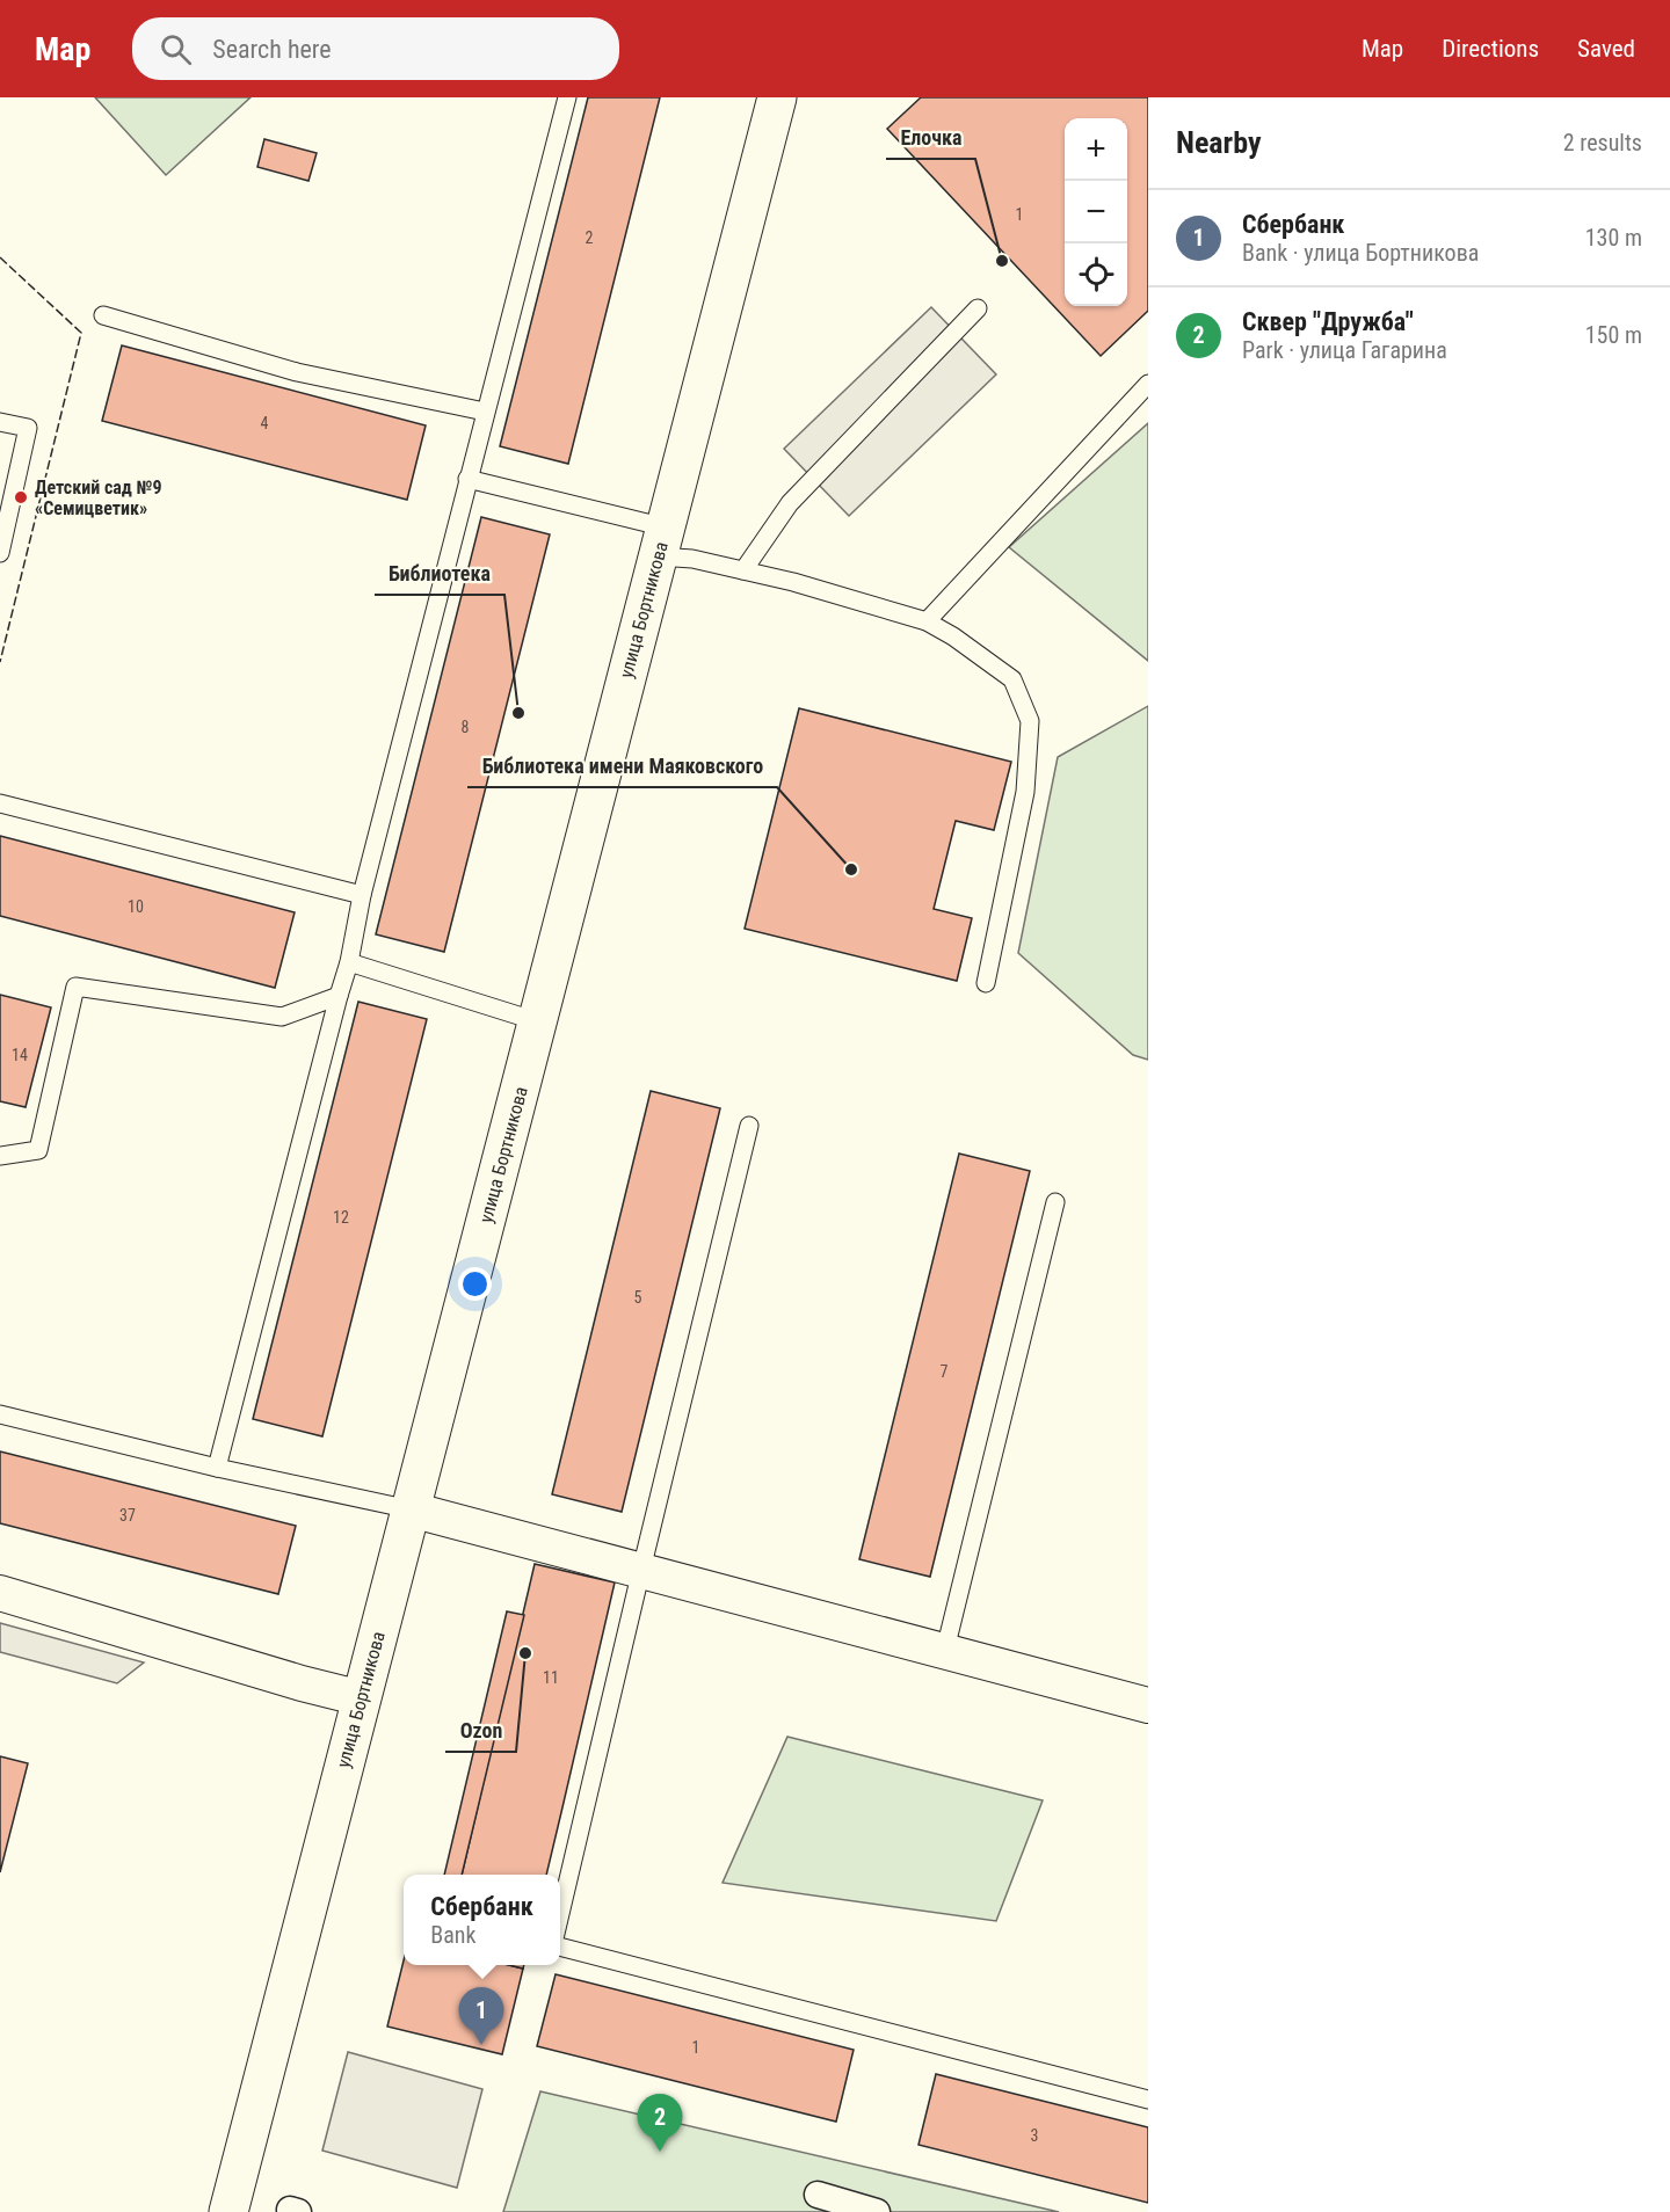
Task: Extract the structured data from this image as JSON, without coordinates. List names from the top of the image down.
{
  "streets": {
    "street": ["улица Бортникова"]
  },
  "places": [
    "Елочка",
    "Детский сад №9 «Семицветик»",
    "Библиотека",
    "Библиотека имени Маяковского",
    "Ozon"
  ],
  "house_numbers": [
    "1",
    "2",
    "4",
    "8",
    "10",
    "14",
    "12",
    "5",
    "7",
    "37",
    "11",
    "1",
    "3"
  ],
  "page": {
    "header": "Map",
    "search": "Search here",
    "nav": ["Map", "Directions", "Saved"],
    "heading": ["Nearby", "2 results"],
    "map_buttons": ["+", "−"],
    "list": [
      {
        "mark": "1",
        "name": "Сбербанк",
        "note": "Bank · улица Бортникова",
        "value": "130 m"
      },
      {
        "mark": "2",
        "name": "Сквер \"Дружба\"",
        "note": "Park · улица Гагарина",
        "value": "150 m"
      }
    ],
    "popup": ["Сбербанк", "Bank"],
    "pins": ["1", "2"]
  }
}
